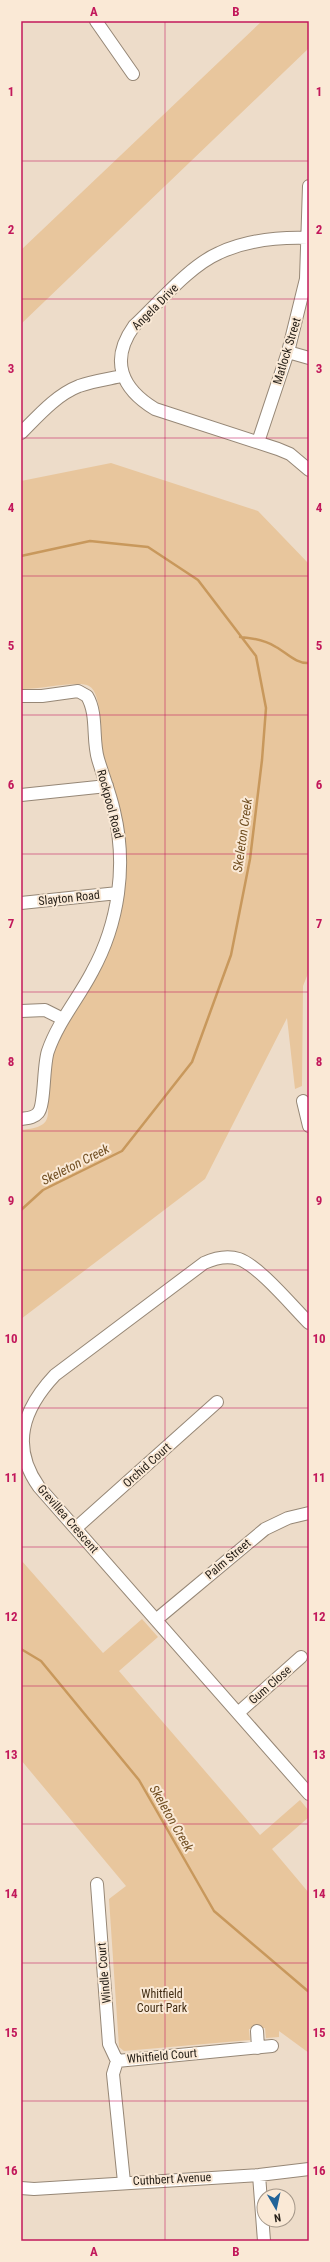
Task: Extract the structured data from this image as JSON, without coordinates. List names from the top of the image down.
{
  "streets": {
    "street": [
      "Angela Drive",
      "Matlock Street",
      "Rockpool Road",
      "Slayton Road",
      "Orchid Court",
      "Grevillea Crescent",
      "Palm Street",
      "Gum Close",
      "Windle Court",
      "Whitfield Court",
      "Cuthbert Avenue"
    ]
  },
  "crossings": [
    ["Angela Drive", "Matlock Street"],
    ["Rockpool Road", "Slayton Road"],
    ["Orchid Court", "Grevillea Crescent"],
    ["Grevillea Crescent", "Palm Street"],
    ["Grevillea Crescent", "Gum Close"],
    ["Windle Court", "Whitfield Court"],
    ["Whitfield Court", "Cuthbert Avenue"]
  ],
  "water": ["Skeleton Creek"],
  "parks": ["Whitfield Court Park"],
  "north": "bottom",
  "grid": {
    "columns": ["A", "B"],
    "rows": [
      "1",
      "2",
      "3",
      "4",
      "5",
      "6",
      "7",
      "8",
      "9",
      "10",
      "11",
      "12",
      "13",
      "14",
      "15",
      "16"
    ]
  }
}
